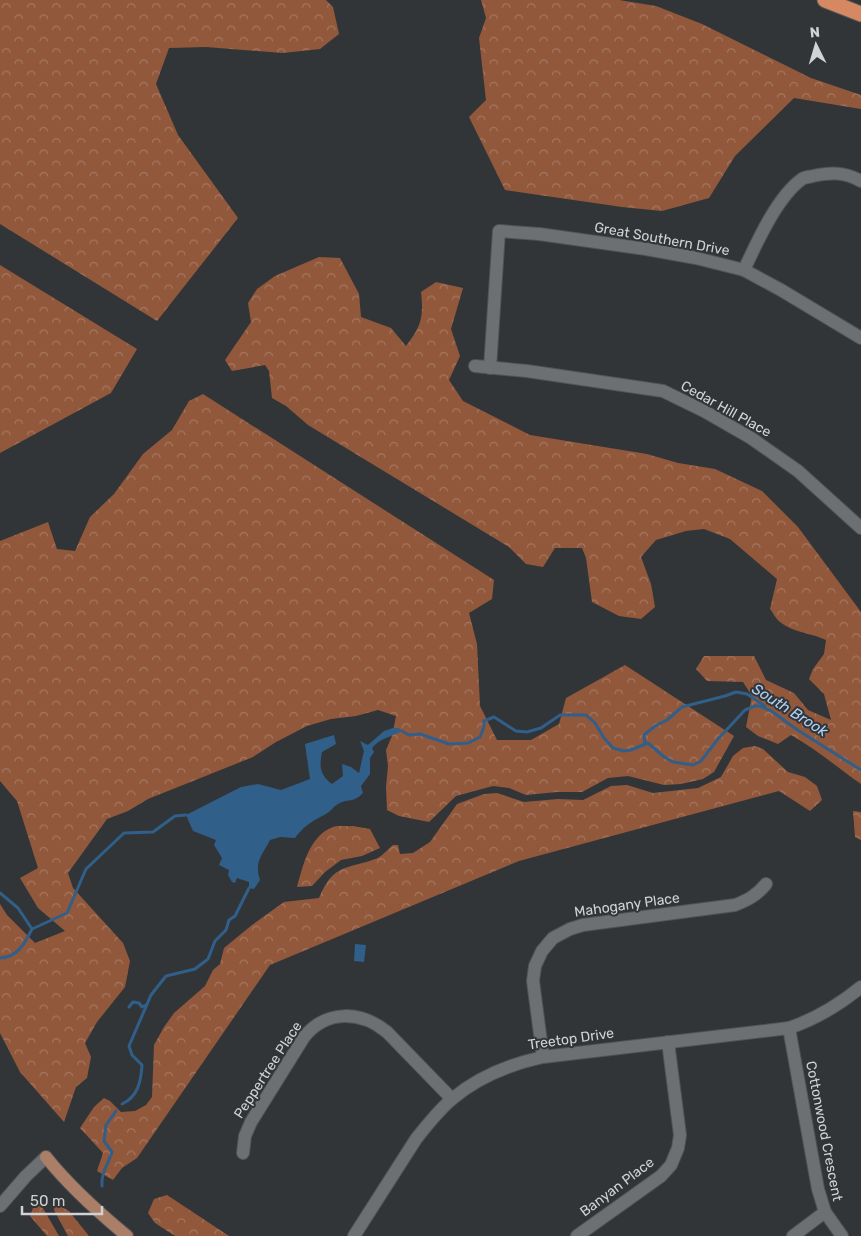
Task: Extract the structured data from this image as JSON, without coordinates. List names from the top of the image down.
{
  "streets": {
    "street": [
      "Great Southern Drive",
      "Cedar Hill Place",
      "Mahogany Place",
      "Treetop Drive",
      "Peppertree Place",
      "Cottonwood Crescent",
      "Banyan Place"
    ]
  },
  "crossings": [
    ["Great Southern Drive", "Cedar Hill Place"],
    ["Mahogany Place", "Treetop Drive"],
    ["Treetop Drive", "Peppertree Place"],
    ["Treetop Drive", "Cottonwood Crescent"],
    ["Treetop Drive", "Banyan Place"]
  ],
  "water": ["South Brook"],
  "scale_bar": "50 m",
  "north": "top"
}
